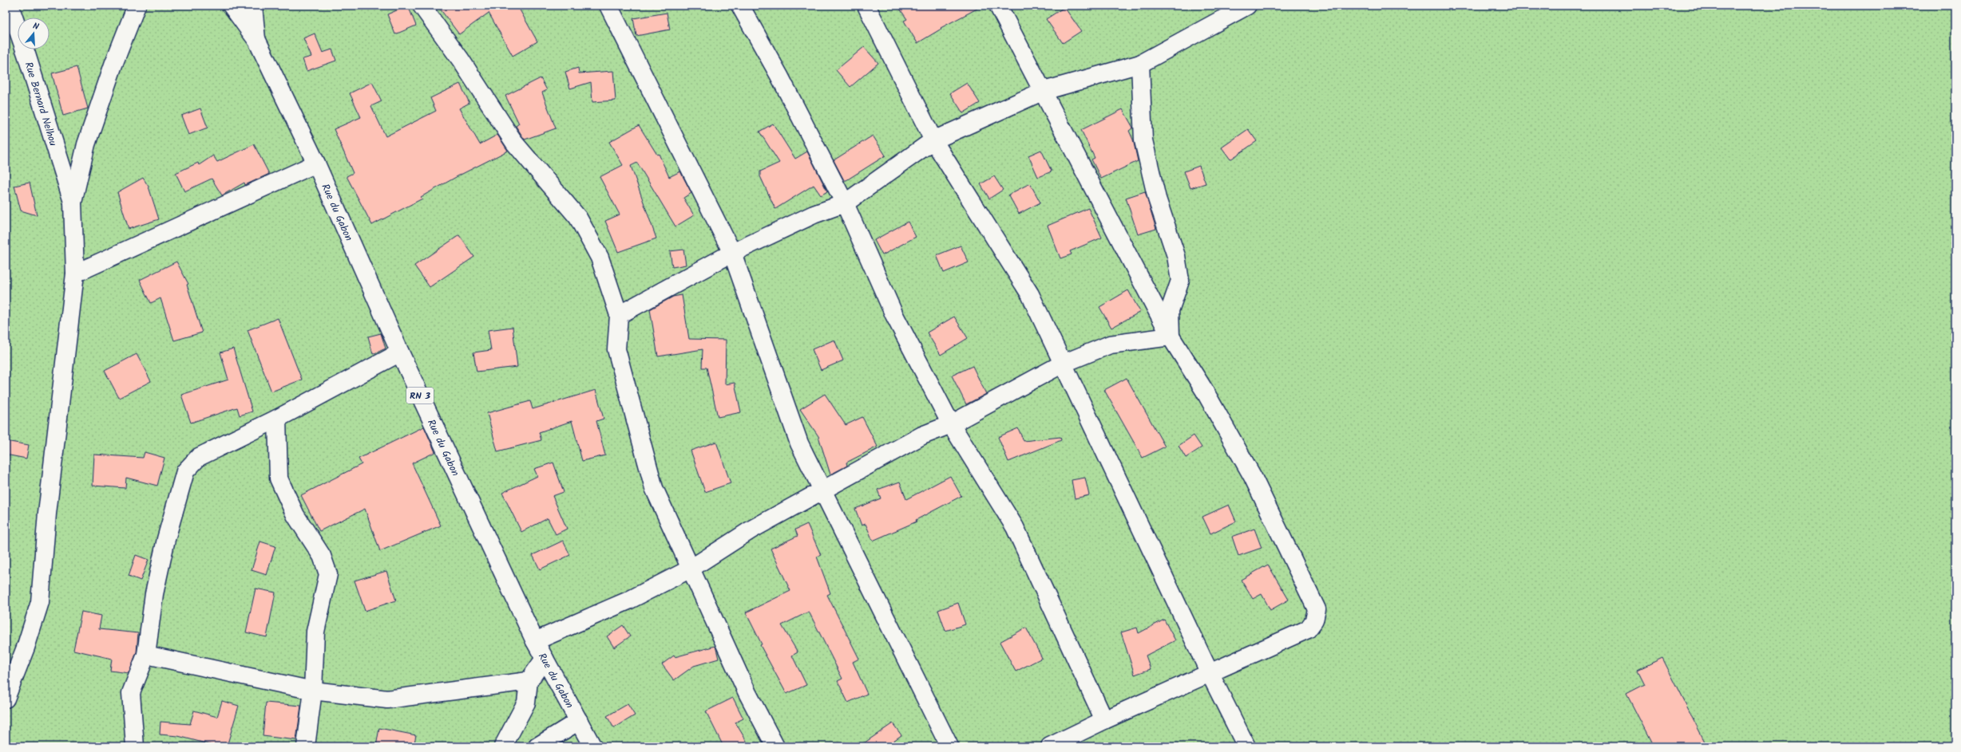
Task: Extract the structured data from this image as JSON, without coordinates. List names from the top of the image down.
{
  "streets": {
    "main road": ["Rue Bernard Nelhou", "Rue du Gabon", "RN 3"]
  },
  "north": "top"
}
